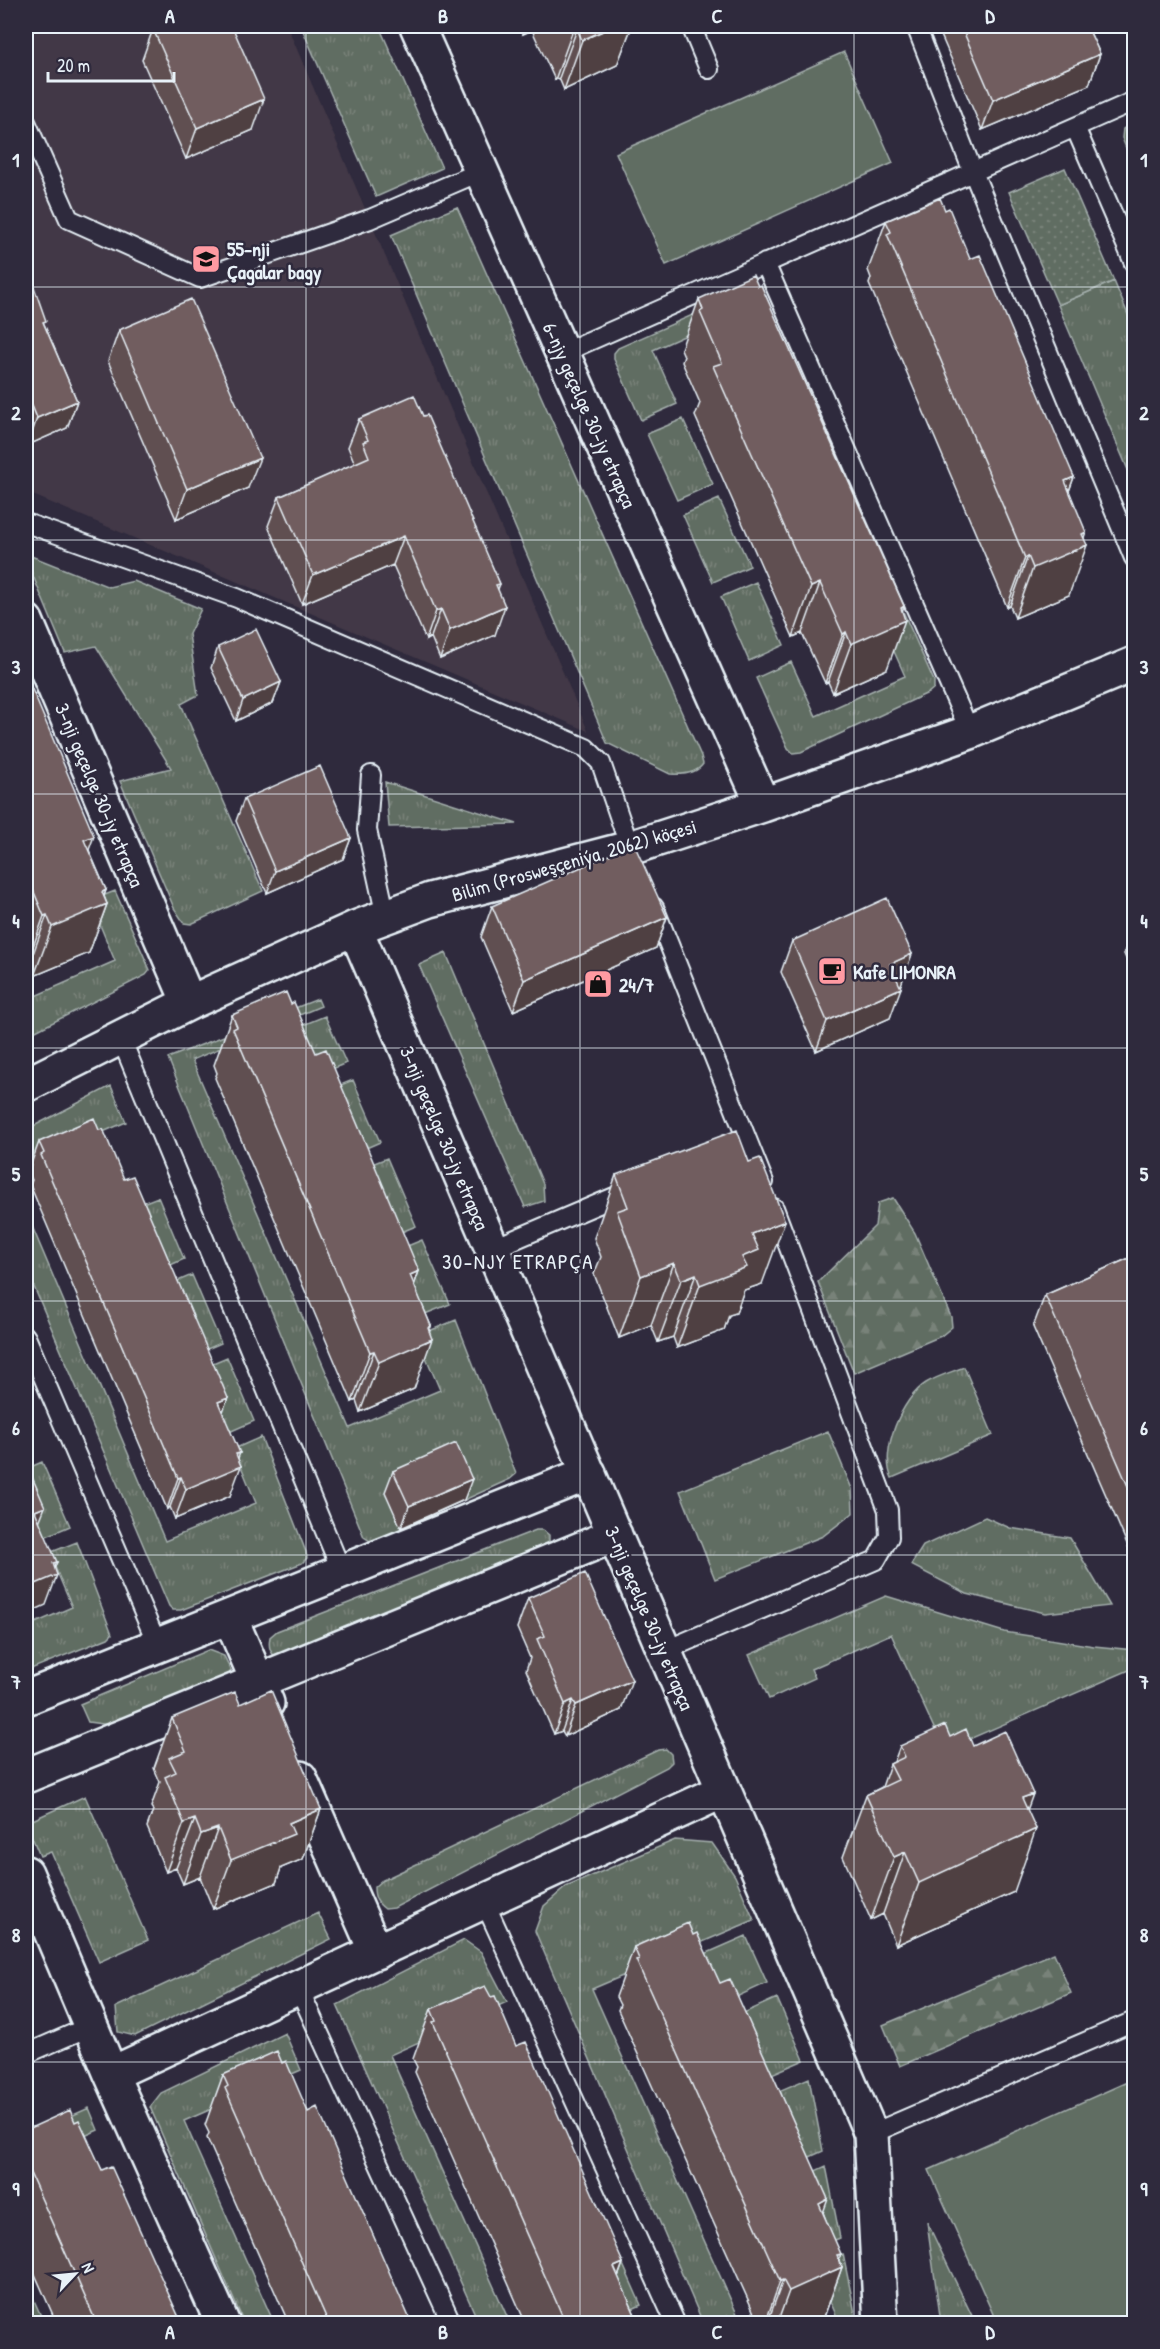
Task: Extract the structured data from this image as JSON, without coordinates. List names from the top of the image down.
{
  "streets": {
    "street": ["6-njy geçelge 30-jy etrapça", "3-nji geçelge 30-jy etrapça", "Bilim (Prosweşçeniýa, 2062) köçesi"]
  },
  "crossings": [
    ["6-njy geçelge 30-jy etrapça", "Bilim (Prosweşçeniýa, 2062) köçesi"],
    ["3-nji geçelge 30-jy etrapça", "Bilim (Prosweşçeniýa, 2062) köçesi"]
  ],
  "districts": ["30-NJY ETRAPÇA"],
  "places": {
    "school or university": ["55-nji Çagalar bagy"],
    "cafe": ["Kafe LIMONRA"],
    "shop": ["24/7"]
  },
  "scale_bar": "20 m",
  "north": "top right",
  "grid": {
    "columns": [
      "A",
      "B",
      "C",
      "D"
    ],
    "rows": [
      "1",
      "2",
      "3",
      "4",
      "5",
      "6",
      "7",
      "8",
      "9"
    ]
  }
}
